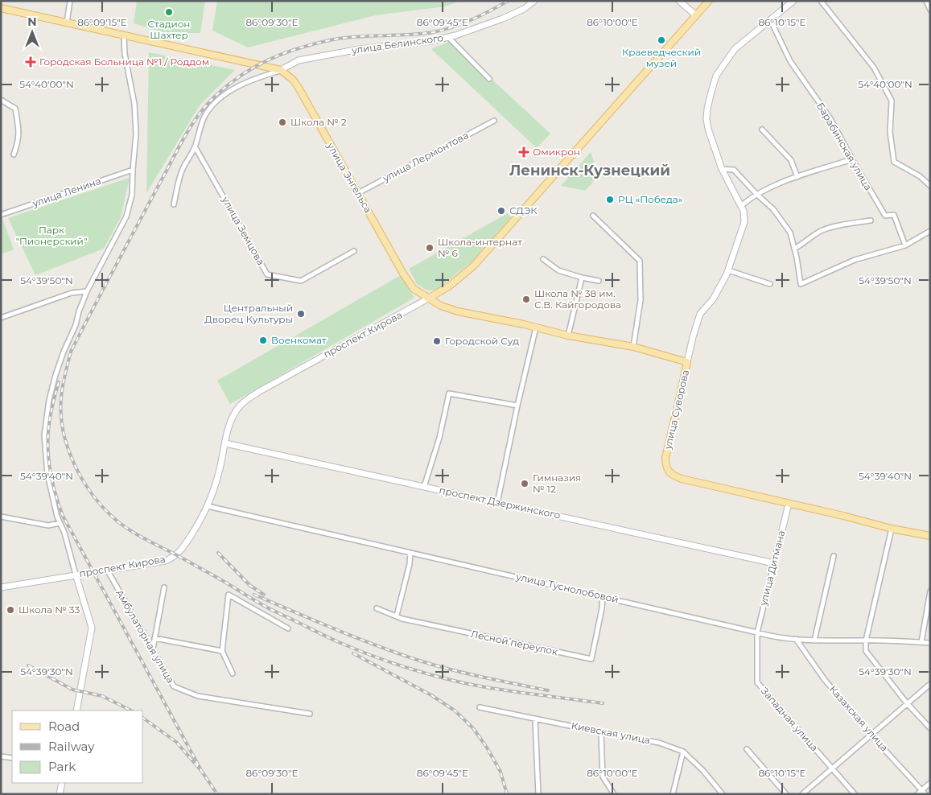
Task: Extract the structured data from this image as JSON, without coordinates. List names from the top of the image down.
{
  "streets": {
    "main road": ["улица Энгельса", "проспект Кирова", "улица Суворова"],
    "street": [
      "улица Белинского",
      "Барабинская улица",
      "улица Лермонтова",
      "улица Ленина",
      "улица Земцова",
      "проспект Дзержинского",
      "улица Дитмана",
      "улица Туснолобовой",
      "Амбулаторная улица",
      "Лесной переулок",
      "Казахская улица",
      "Западная улица",
      "Киевская улица"
    ]
  },
  "crossings": [
    ["улица Белинского", "улица Энгельса"],
    ["улица Лермонтова", "улица Энгельса"],
    ["улица Энгельса", "улица Суворова"],
    ["проспект Кирова", "улица Суворова"],
    ["проспект Кирова", "проспект Дзержинского"],
    ["проспект Кирова", "улица Туснолобовой"],
    ["проспект Кирова", "Амбулаторная улица"],
    ["улица Суворова", "улица Дитмана"],
    ["проспект Дзержинского", "улица Дитмана"],
    ["улица Дитмана", "улица Туснолобовой"],
    ["улица Дитмана", "Западная улица"],
    ["улица Туснолобовой", "Лесной переулок"],
    ["улица Туснолобовой", "Казахская улица"],
    ["улица Туснолобовой", "Западная улица"]
  ],
  "districts": ["Ленинск-Кузнецкий"],
  "parks": ["Парк \"Пионерский\""],
  "places": {
    "other": [
      "Стадион Шахтер",
      "Краеведческий музей",
      "Школа № 2",
      "РЦ «Победа»",
      "СДЭК",
      "Школа-интернат № 6",
      "Школа № 38 им. С.В. Кайгородова",
      "Центральный Дворец Культуры",
      "Военкомат",
      "Городской Суд",
      "Гимназия № 12",
      "Школа № 33"
    ],
    "health": ["Городская Больница №1 / Роддом", "Омикрон"]
  },
  "legend": ["Road", "Railway", "Park"],
  "north": "top",
  "coordinates": [
    "86°09'15\"E",
    "86°09'30\"E",
    "86°09'45\"E",
    "86°10'00\"E",
    "86°10'15\"E",
    "54°40'00\"N",
    "54°39'50\"N",
    "54°39'40\"N",
    "54°39'30\"N"
  ]
}
